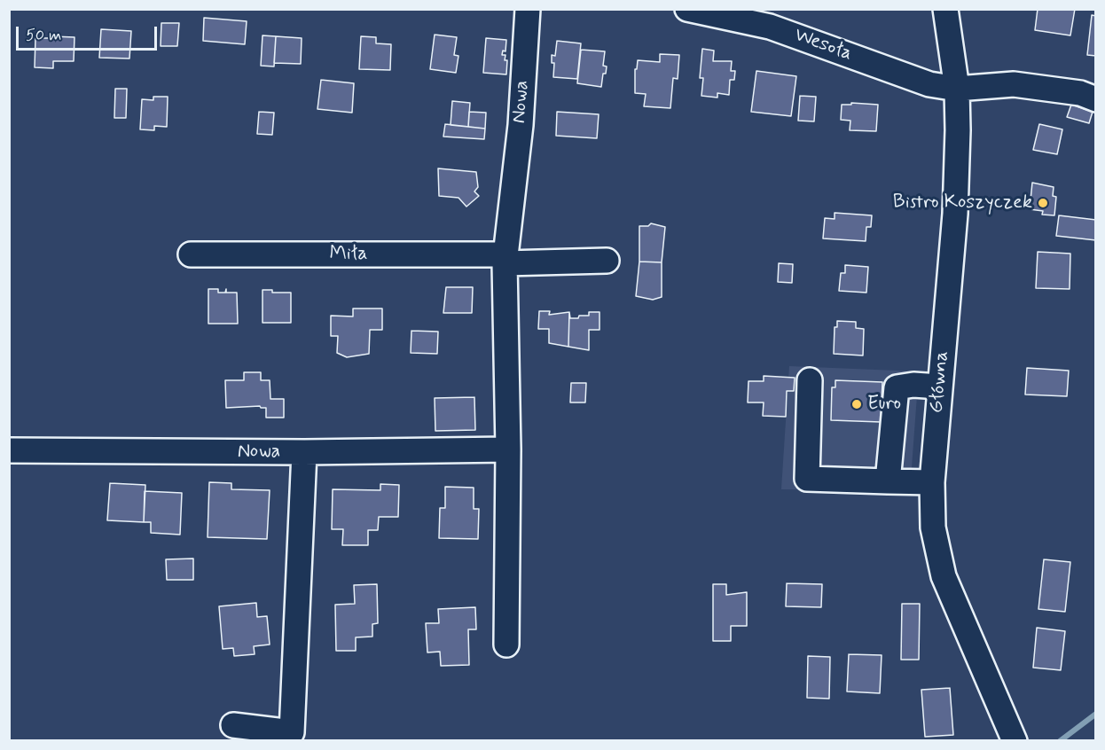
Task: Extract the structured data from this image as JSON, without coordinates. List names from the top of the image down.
{
  "streets": {
    "street": [
      "Wesoła",
      "Nowa",
      "Miła",
      "Główna"
    ]
  },
  "crossings": [
    ["Wesoła", "Główna"],
    ["Nowa", "Miła"]
  ],
  "places": ["Bistro Koszyczek", "Euro"],
  "scale_bar": "50 m"
}
